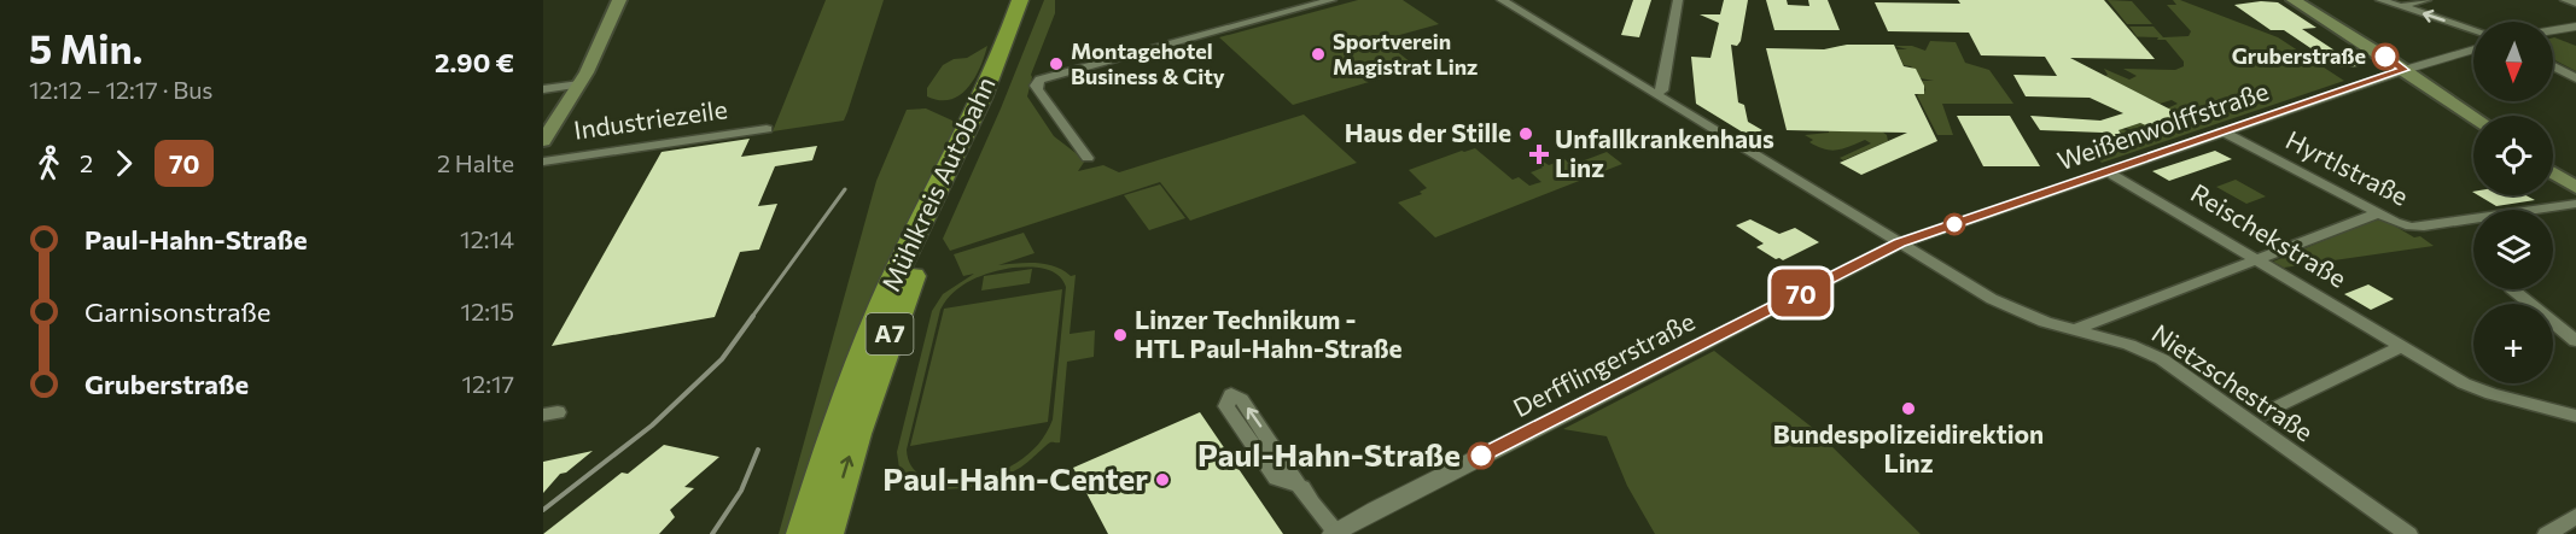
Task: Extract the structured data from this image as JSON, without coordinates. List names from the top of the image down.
{
  "streets": {
    "highway": ["Mühlkreis Autobahn", "A7"],
    "main road": ["Industriezeile"],
    "street": [
      "Weißenwolffstraße",
      "Hyrtlstraße",
      "Reischekstraße",
      "Derfflingerstraße",
      "Nietzschestraße"
    ]
  },
  "crossings": [
    ["Weißenwolffstraße", "Hyrtlstraße"],
    ["Weißenwolffstraße", "Reischekstraße"],
    ["Weißenwolffstraße", "Derfflingerstraße"],
    ["Weißenwolffstraße", "Nietzschestraße"],
    ["Derfflingerstraße", "Nietzschestraße"]
  ],
  "places": {
    "other": [
      "Sportverein Magistrat Linz",
      "Gruberstraße",
      "Montagehotel Business & City",
      "Haus der Stille",
      "Linzer Technikum - HTL Paul-Hahn-Straße",
      "Bundespolizeidirektion Linz",
      "Paul-Hahn-Straße",
      "Paul-Hahn-Center"
    ],
    "health": ["Unfallkrankenhaus Linz"]
  },
  "lines": ["bus line 70"],
  "north": "bottom",
  "page": {
    "heading": ["5 Min.", "12:12 – 12:17 · Bus", "2.90 €"],
    "on_map": "70",
    "map_buttons": "+",
    "legs": ["2", "70", "2 Halte"],
    "list": [
      {
        "name": "Paul-Hahn-Straße",
        "value": "12:14"
      },
      {
        "name": "Garnisonstraße",
        "value": "12:15"
      },
      {
        "name": "Gruberstraße",
        "value": "12:17"
      }
    ]
  }
}
